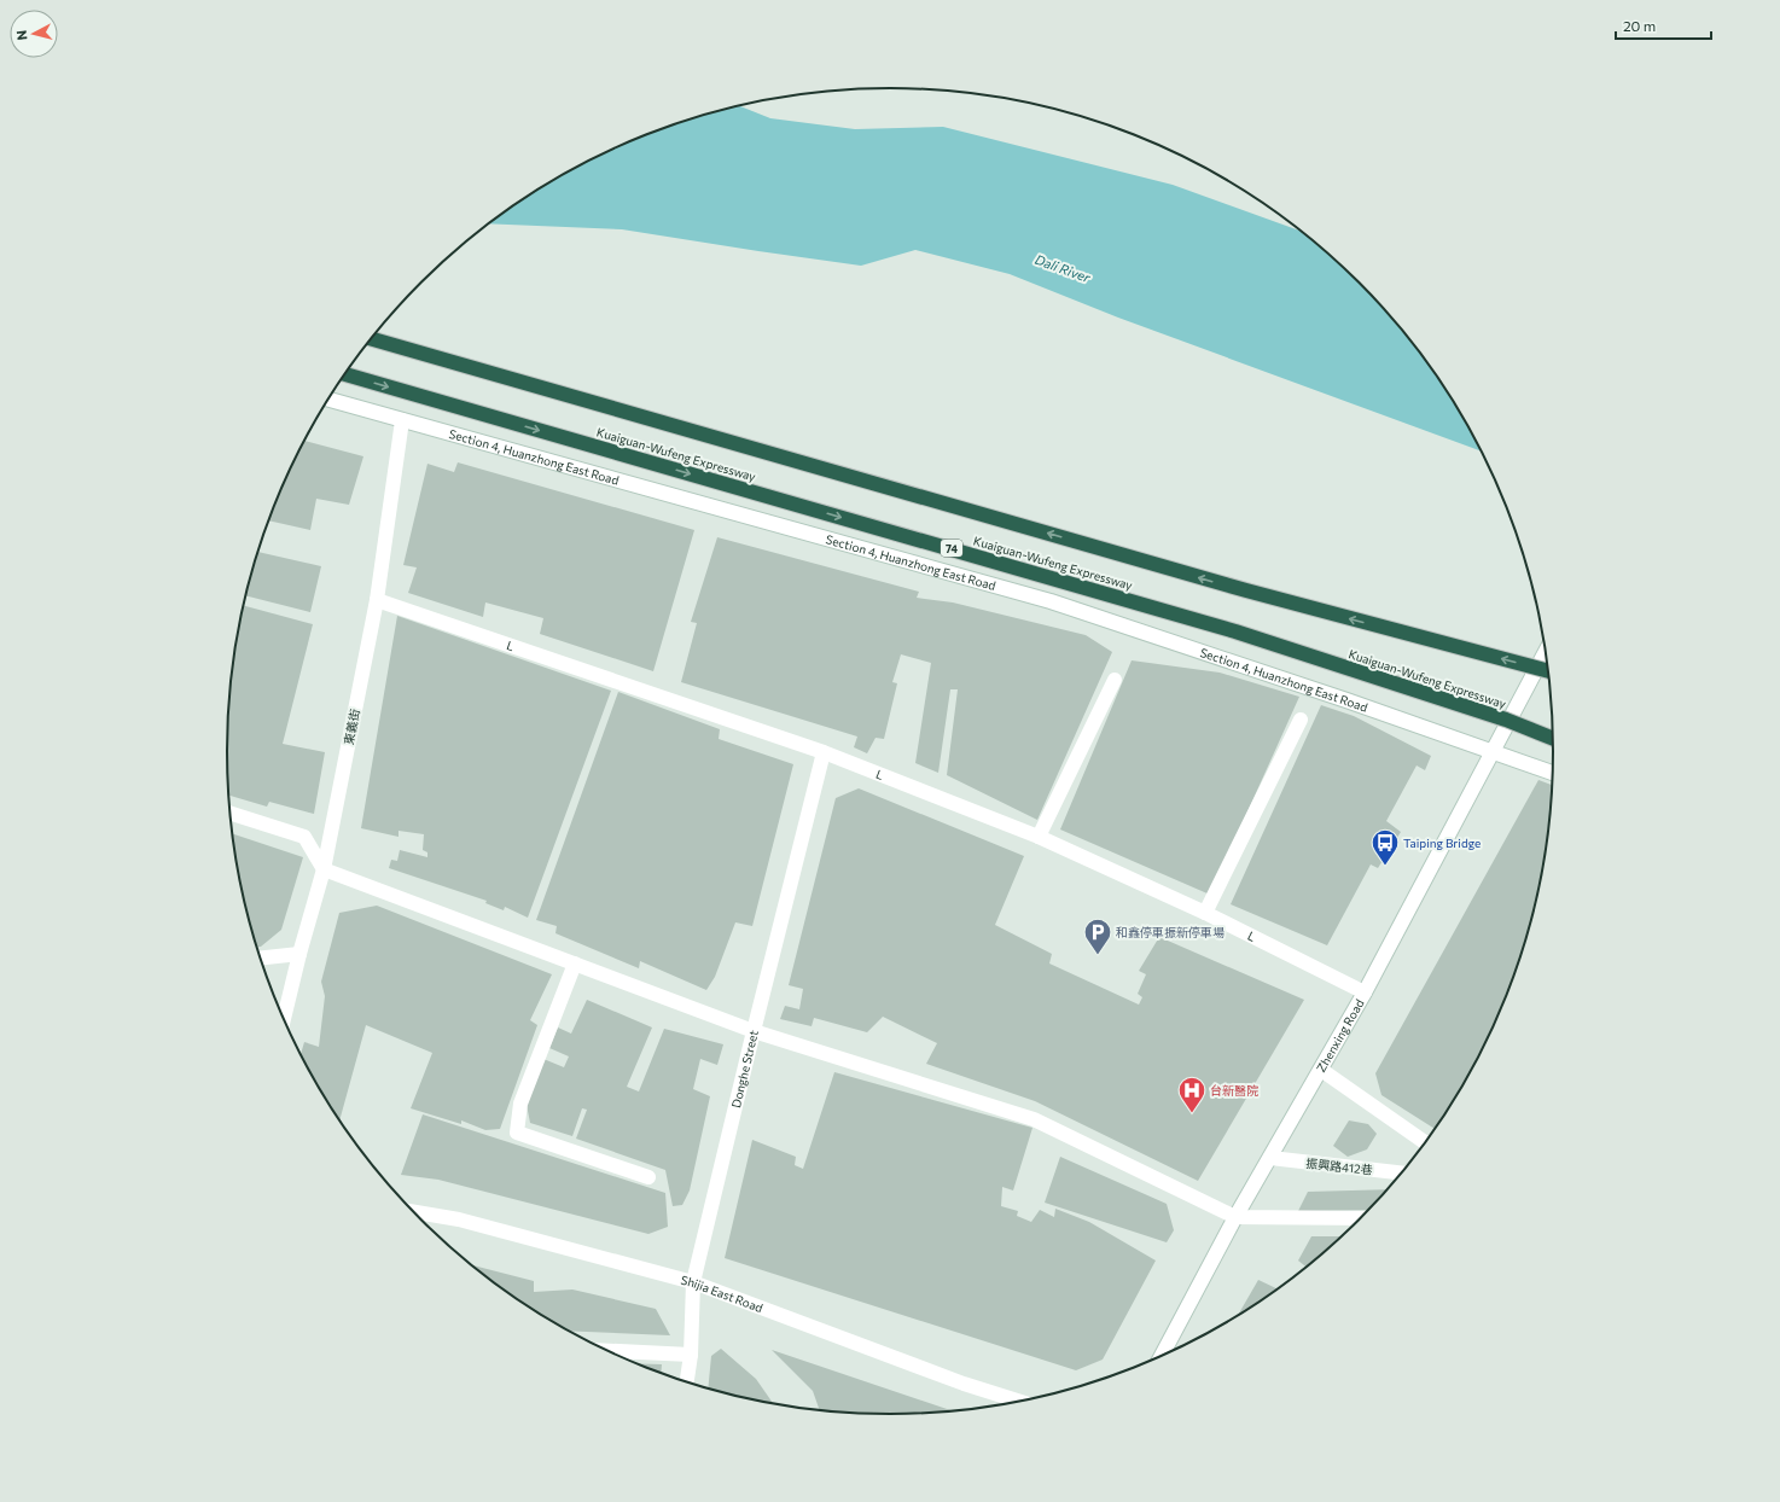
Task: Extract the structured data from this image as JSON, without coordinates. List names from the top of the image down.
{
  "streets": {
    "highway": ["Kuaiguan-Wufeng Expressway", "74"],
    "street": [
      "Section 4, Huanzhong East Road",
      "L",
      "東義街",
      "Zhenxing Road",
      "Donghe Street",
      "振興路412巷",
      "Shijia East Road"
    ]
  },
  "crossings": [
    ["Section 4, Huanzhong East Road", "東義街"],
    ["Section 4, Huanzhong East Road", "Zhenxing Road"],
    ["L", "東義街"],
    ["L", "Zhenxing Road"],
    ["L", "Donghe Street"],
    ["Zhenxing Road", "振興路412巷"],
    ["Donghe Street", "Shijia East Road"]
  ],
  "water": ["Dali River"],
  "places": {
    "bus stop": ["Taiping Bridge"],
    "parking": ["和鑫停車振新停車場"],
    "hospital": ["台新醫院"]
  },
  "scale_bar": "20 m",
  "north": "left"
}
